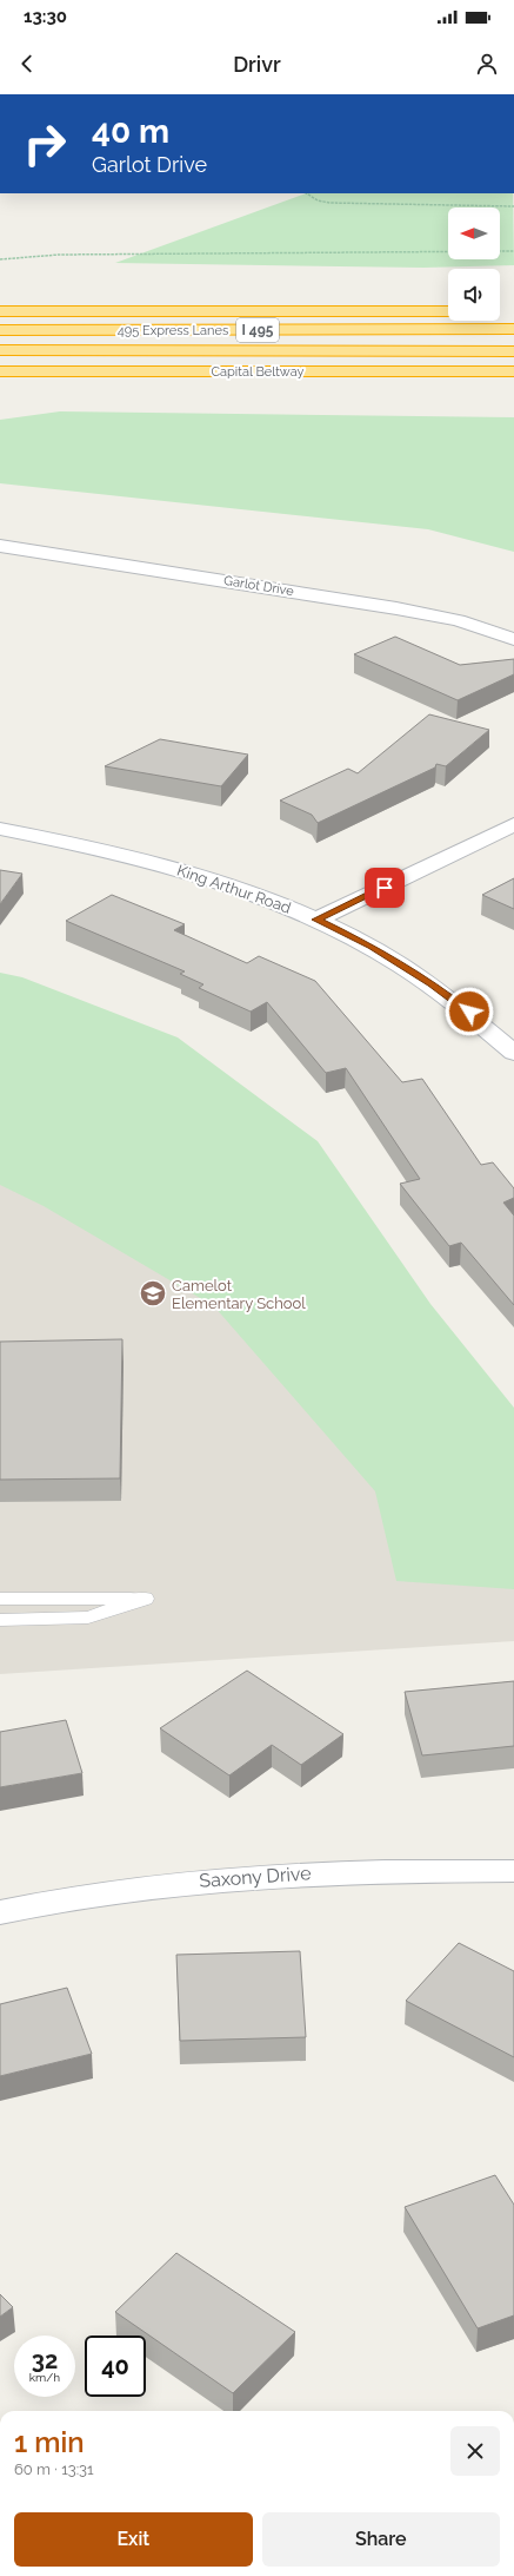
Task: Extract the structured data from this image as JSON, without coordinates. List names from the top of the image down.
{
  "streets": {
    "highway": ["495 Express Lanes", "I 495", "Capital Beltway"],
    "street": ["Garlot Drive", "King Arthur Road", "Saxony Drive"]
  },
  "places": {
    "school or university": ["Camelot Elementary School"]
  },
  "north": "left",
  "page": {
    "status": "13:30",
    "header": "Drivr",
    "turn": ["40 m", "Garlot Drive"],
    "speed": "32 km/h",
    "limit": "40",
    "heading": ["1 min", "60 m · 13:31"],
    "buttons": ["Exit", "Share"]
  }
}
